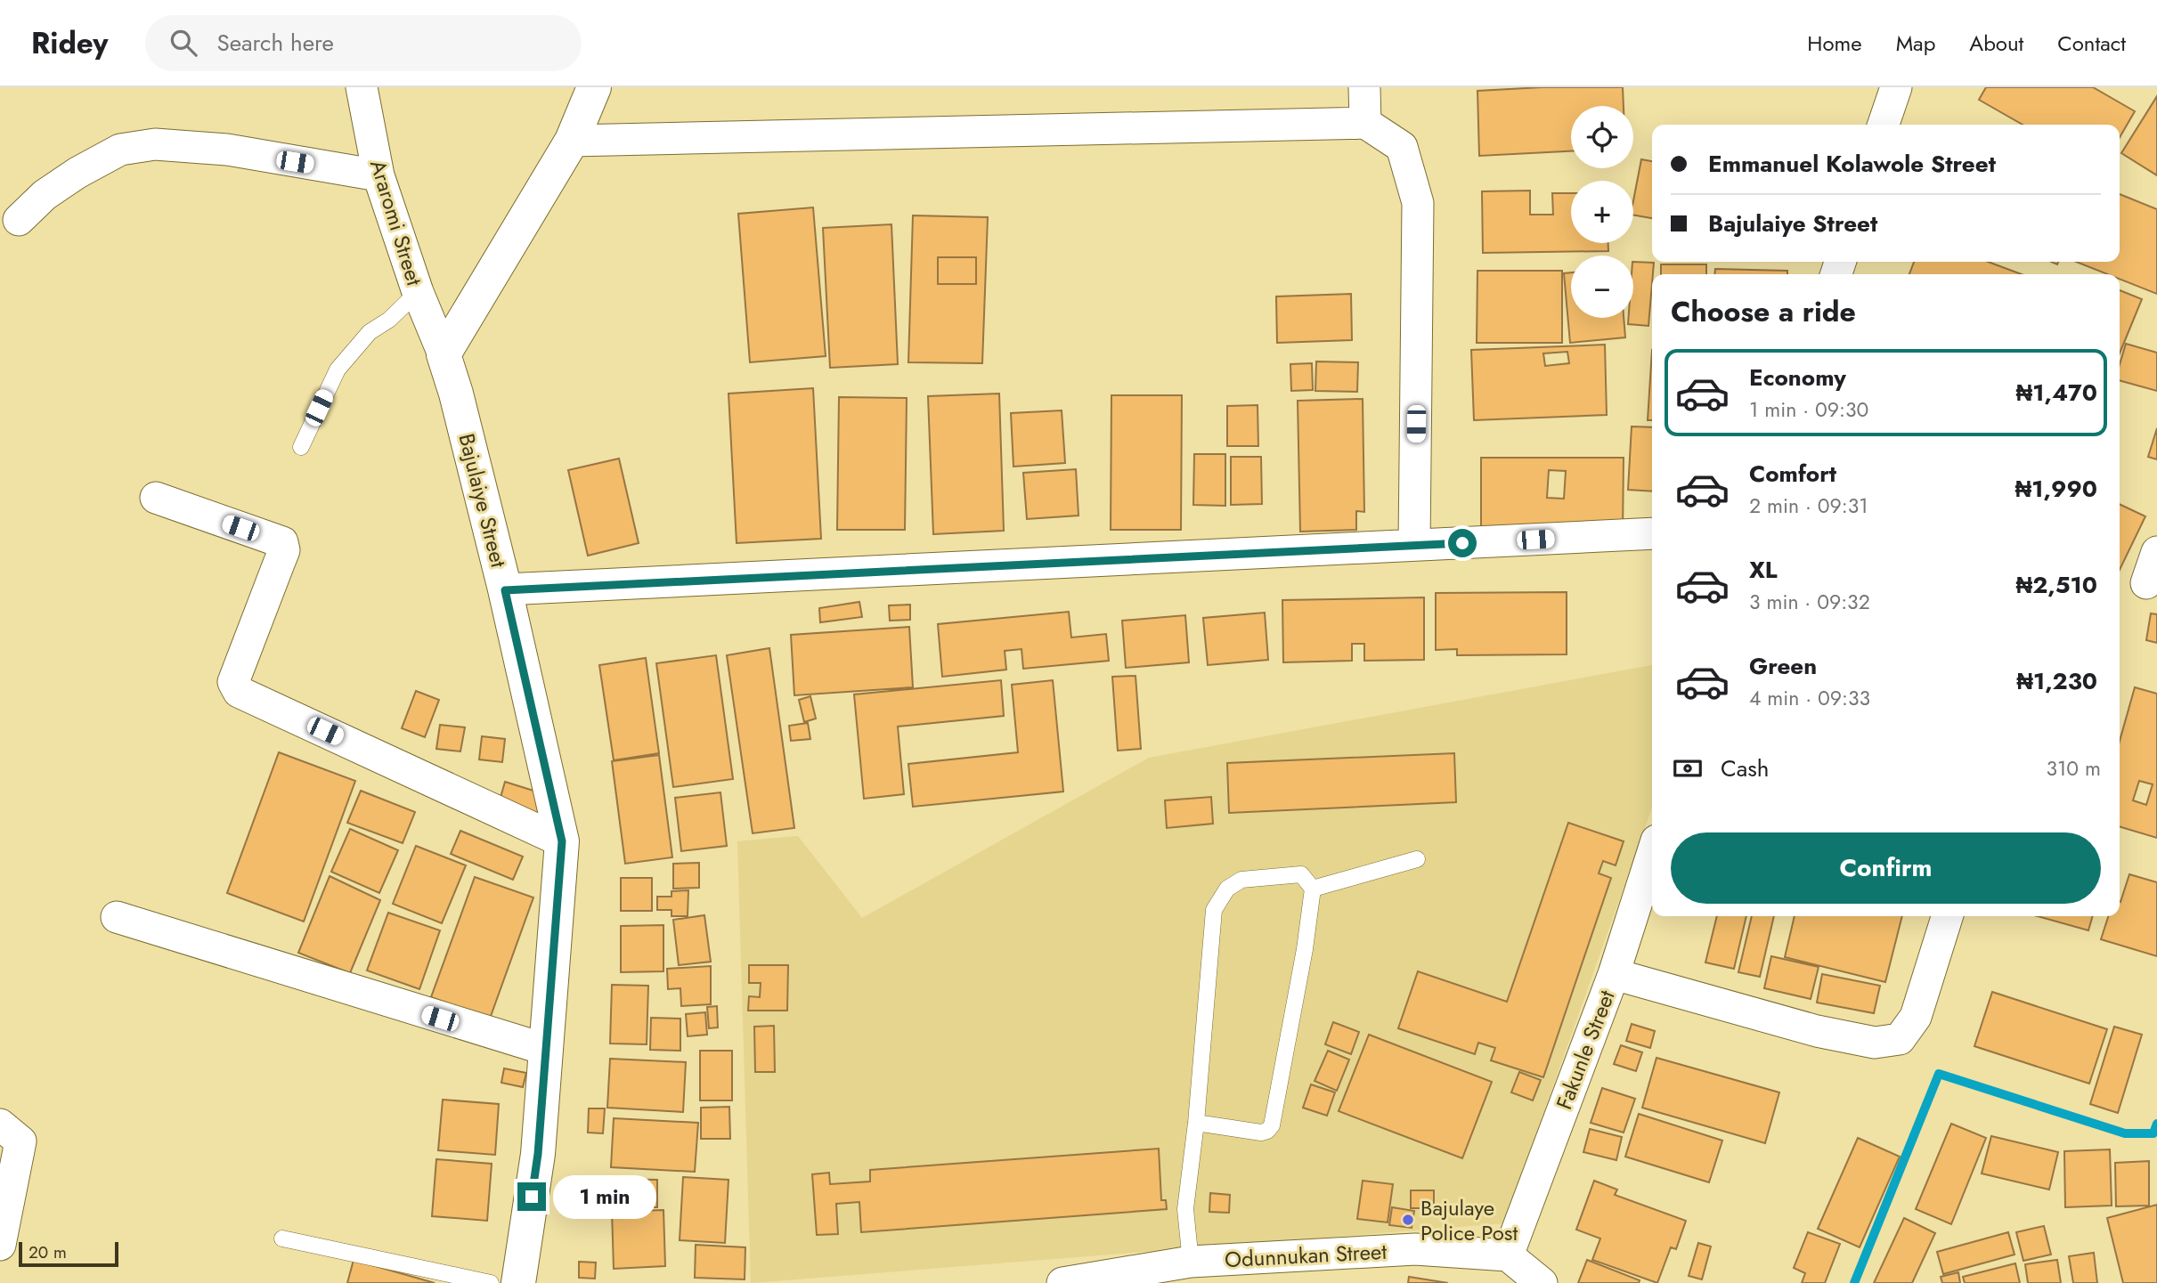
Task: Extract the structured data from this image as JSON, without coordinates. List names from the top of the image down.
{
  "streets": {
    "street": [
      "Araromi Street",
      "Bajulaiye Street",
      "Fakunle Street",
      "Odunnukan Street"
    ]
  },
  "crossings": [
    ["Araromi Street", "Bajulaiye Street"],
    ["Fakunle Street", "Odunnukan Street"]
  ],
  "places": ["Bajulaye Police Post"],
  "scale_bar": "20 m",
  "page": {
    "header": "Ridey",
    "search": "Search here",
    "nav": [
      "Home",
      "Map",
      "About",
      "Contact"
    ],
    "map_buttons": ["+", "−"],
    "banner": ["Emmanuel Kolawole Street", "Bajulaiye Street"],
    "heading": "Choose a ride",
    "list": [
      {
        "name": "Economy",
        "note": "1 min · 09:30",
        "value": "₦1,470"
      },
      {
        "name": "Comfort",
        "note": "2 min · 09:31",
        "value": "₦1,990"
      },
      {
        "name": "XL",
        "note": "3 min · 09:32",
        "value": "₦2,510"
      },
      {
        "name": "Green",
        "note": "4 min · 09:33",
        "value": "₦1,230"
      }
    ],
    "pay": ["Cash", "310 m"],
    "buttons": "Confirm",
    "bubble": "1 min",
    "scale": "20 m"
  }
}
